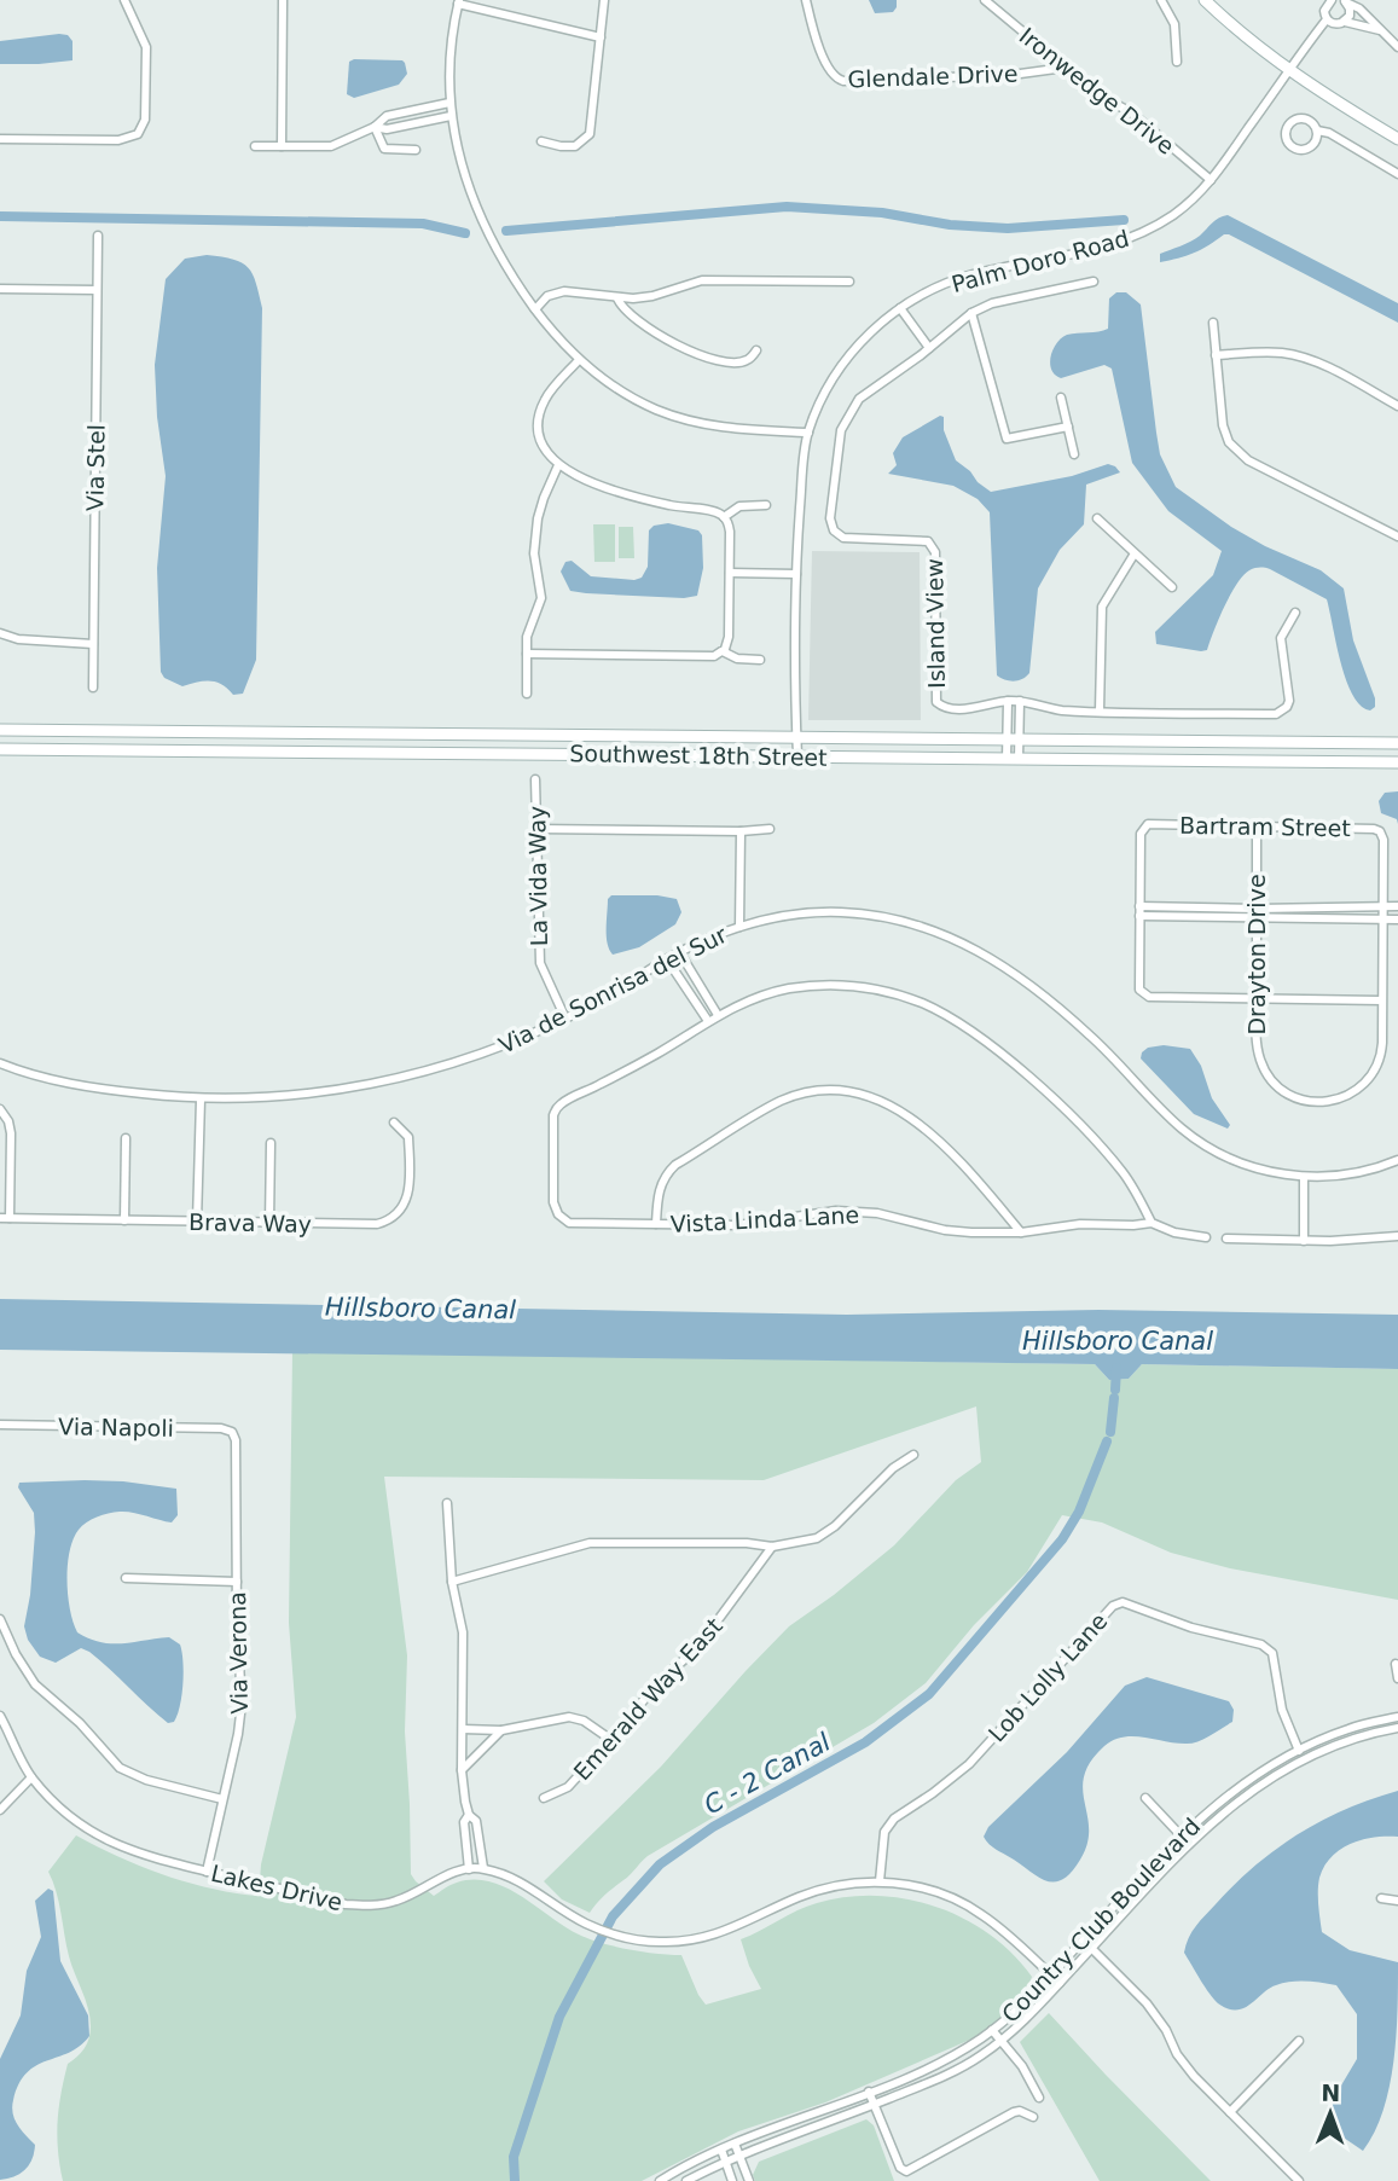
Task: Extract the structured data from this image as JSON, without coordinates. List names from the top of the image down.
{
  "streets": {
    "main road": ["Southwest 18th Street"],
    "street": [
      "Glendale Drive",
      "Ironwedge Drive",
      "Palm Doro Road",
      "Via Stel",
      "Island View",
      "Bartram Street",
      "La Vida Way",
      "Drayton Drive",
      "Via de Sonrisa del Sur",
      "Vista Linda Lane",
      "Brava Way",
      "Via Napoli",
      "Via Verona",
      "Lob Lolly Lane",
      "Emerald Way East",
      "Lakes Drive",
      "Country Club Boulevard"
    ]
  },
  "crossings": [
    ["Glendale Drive", "Ironwedge Drive"],
    ["Ironwedge Drive", "Palm Doro Road"],
    ["Palm Doro Road", "Southwest 18th Street"],
    ["Bartram Street", "Drayton Drive"],
    ["La Vida Way", "Via de Sonrisa del Sur"],
    ["Via Napoli", "Via Verona"],
    ["Via Verona", "Lakes Drive"],
    ["Lob Lolly Lane", "Lakes Drive"],
    ["Lob Lolly Lane", "Country Club Boulevard"],
    ["Lakes Drive", "Country Club Boulevard"]
  ],
  "water": ["Hillsboro Canal", "C - 2 Canal"],
  "north": "top"
}
